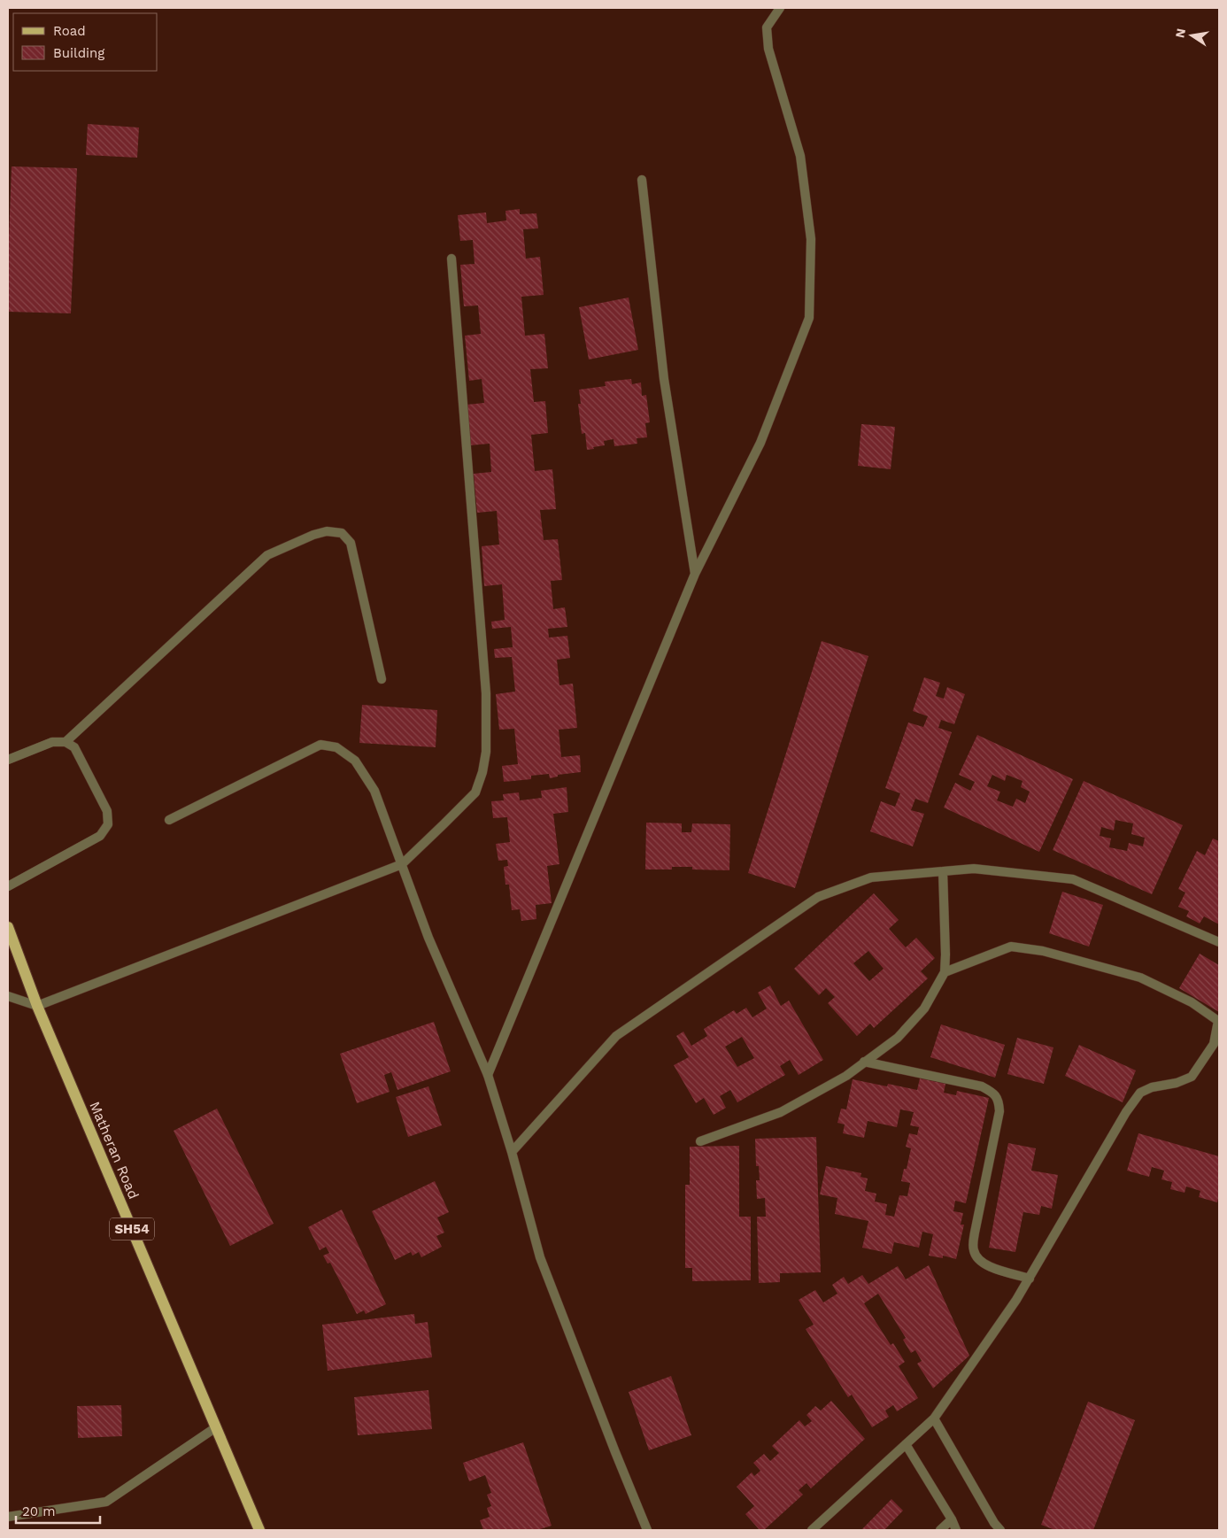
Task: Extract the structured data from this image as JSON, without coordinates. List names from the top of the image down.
{
  "streets": {
    "main road": ["Matheran Road", "SH54"]
  },
  "legend": ["Road", "Building"],
  "scale_bar": "20 m",
  "north": "left"
}
